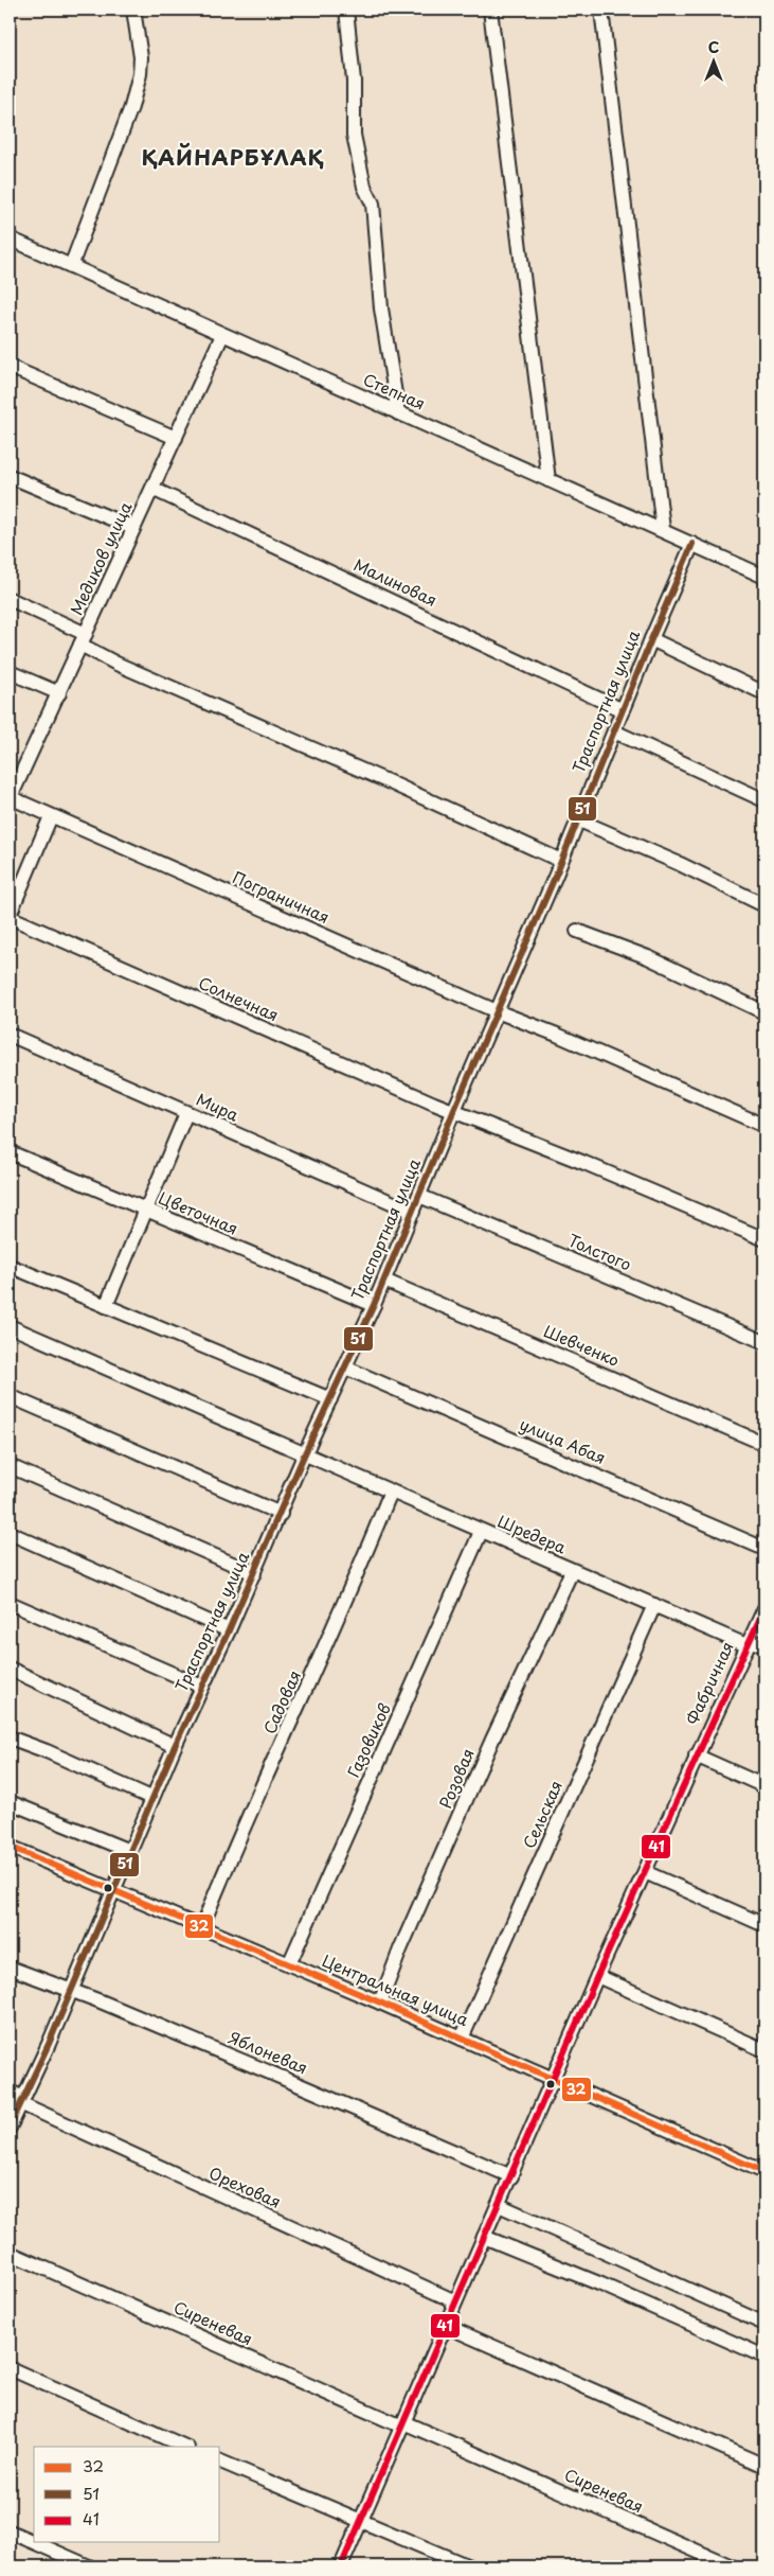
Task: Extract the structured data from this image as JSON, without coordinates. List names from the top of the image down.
{
  "streets": {
    "street": [
      "Степная",
      "Медиков улица",
      "Малиновая",
      "Траспортная улица",
      "Пограничная",
      "Солнечная",
      "Мира",
      "Цветочная",
      "Толстого",
      "Шевченко",
      "улица Абая",
      "Шредера",
      "Фабричная",
      "Садовая",
      "Газовиков",
      "Розовая",
      "Сельская",
      "Центральная улица",
      "Яблоневая",
      "Ореховая",
      "Сиреневая"
    ]
  },
  "crossings": [
    ["Степная", "Медиков улица"],
    ["Степная", "Траспортная улица"],
    ["Медиков улица", "Малиновая"],
    ["Медиков улица", "Пограничная"],
    ["Малиновая", "Траспортная улица"],
    ["Траспортная улица", "Пограничная"],
    ["Траспортная улица", "Солнечная"],
    ["Траспортная улица", "Мира"],
    ["Траспортная улица", "Цветочная"],
    ["Траспортная улица", "Толстого"],
    ["Траспортная улица", "Шевченко"],
    ["Траспортная улица", "улица Абая"],
    ["Траспортная улица", "Шредера"],
    ["Траспортная улица", "Центральная улица"],
    ["Траспортная улица", "Яблоневая"],
    ["Траспортная улица", "Ореховая"],
    ["Шредера", "Фабричная"],
    ["Шредера", "Садовая"],
    ["Шредера", "Газовиков"],
    ["Шредера", "Розовая"],
    ["Шредера", "Сельская"],
    ["Фабричная", "Центральная улица"],
    ["Фабричная", "Яблоневая"],
    ["Фабричная", "Ореховая"],
    ["Фабричная", "Сиреневая"],
    ["Садовая", "Центральная улица"],
    ["Газовиков", "Центральная улица"],
    ["Розовая", "Центральная улица"],
    ["Сельская", "Центральная улица"]
  ],
  "districts": ["ҚАЙНАРБҰЛАҚ"],
  "lines": ["transit line 51", "transit line 41", "transit line 32"],
  "legend": ["32", "51", "41"],
  "north": "top"
}
